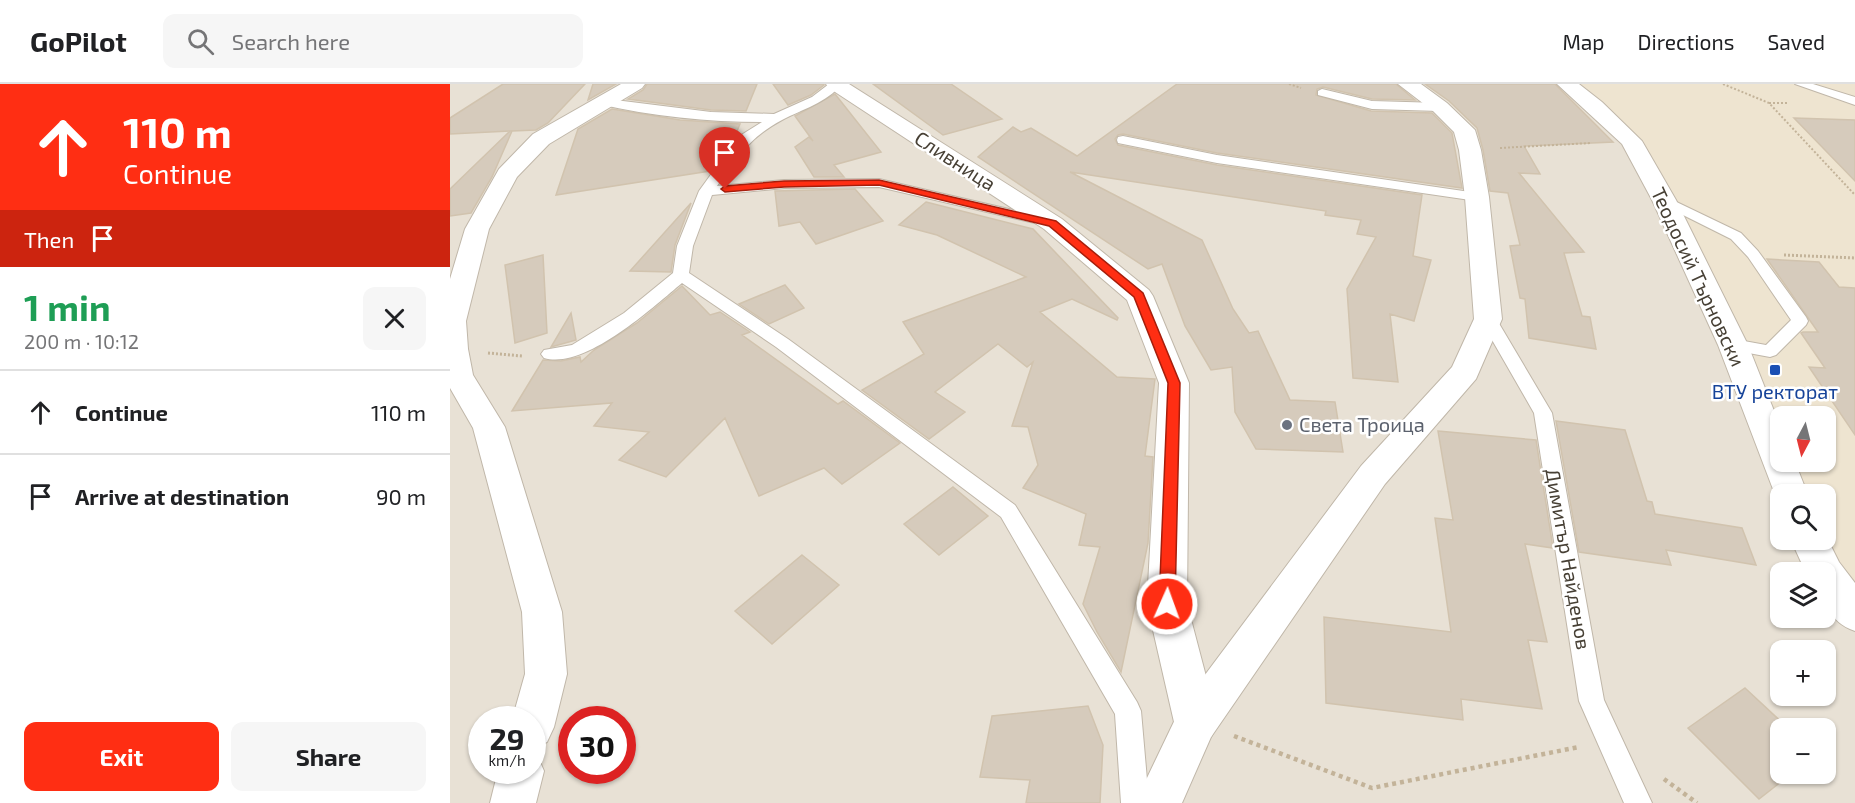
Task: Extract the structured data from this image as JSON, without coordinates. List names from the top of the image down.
{
  "streets": {
    "street": ["Сливница", "Теодосий Търновски", "Димитър Найденов"]
  },
  "crossings": [
    ["Сливница", "Димитър Найденов"]
  ],
  "places": {
    "transit": ["ВТУ ректорат"],
    "other": ["Света Троица"]
  },
  "north": "bottom",
  "page": {
    "header": "GoPilot",
    "search": "Search here",
    "nav": ["Map", "Directions", "Saved"],
    "turn": ["110 m", "Continue"],
    "then": "Then",
    "heading": ["1 min", "200 m · 10:12"],
    "list": [
      {
        "name": "Continue",
        "value": "110 m"
      },
      {
        "name": "Arrive at destination",
        "value": "90 m"
      }
    ],
    "map_buttons": ["+", "−"],
    "speed": "29 km/h",
    "limit": "30",
    "buttons": ["Exit", "Share"]
  }
}
